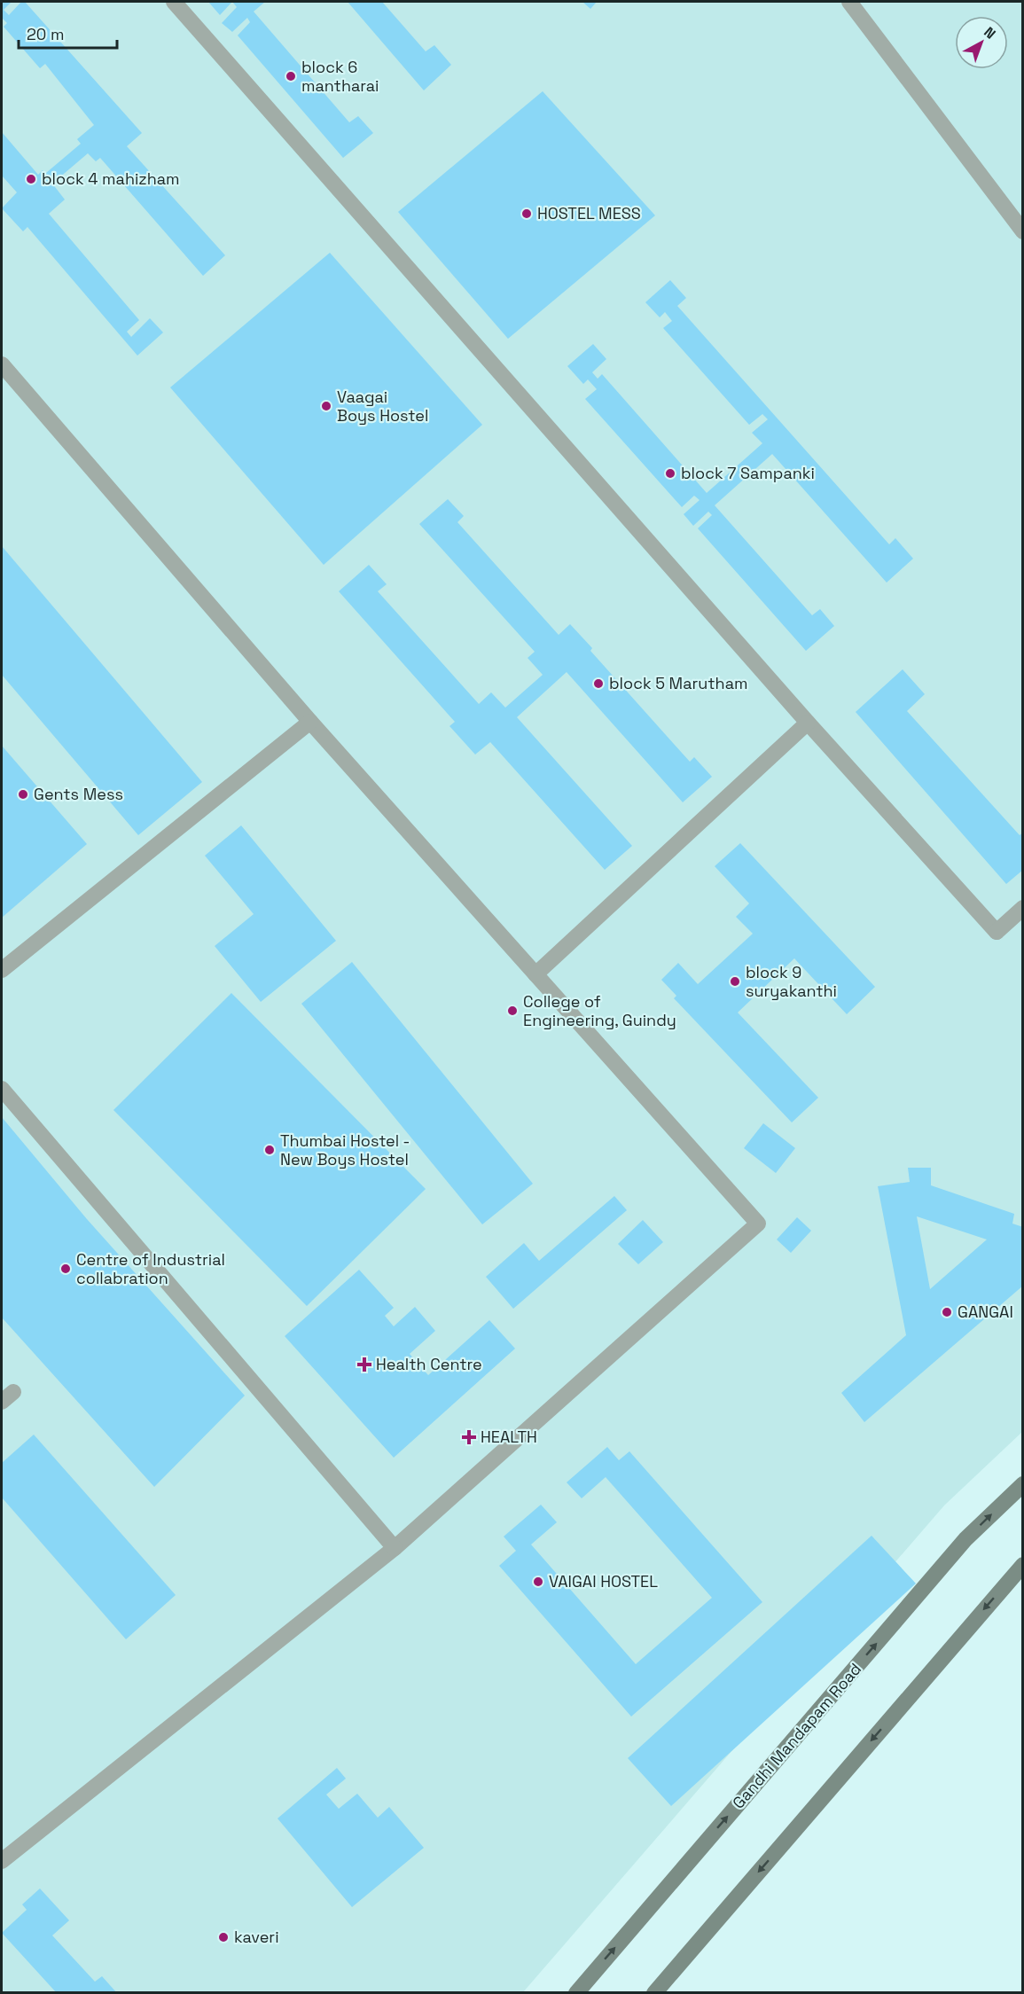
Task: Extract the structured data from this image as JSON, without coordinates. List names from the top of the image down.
{
  "streets": {
    "main road": ["Gandhi Mandapam Road"]
  },
  "places": {
    "other": [
      "block 6 mantharai",
      "block 4 mahizham",
      "HOSTEL MESS",
      "Vaagai Boys Hostel",
      "block 7 Sampanki",
      "block 5 Marutham",
      "Gents Mess",
      "block 9 suryakanthi",
      "College of Engineering, Guindy",
      "Thumbai Hostel - New Boys Hostel",
      "Centre of Industrial collabration",
      "GANGAI",
      "VAIGAI HOSTEL",
      "kaveri"
    ],
    "health": ["Health Centre", "HEALTH"]
  },
  "scale_bar": "20 m",
  "north": "top right"
}
